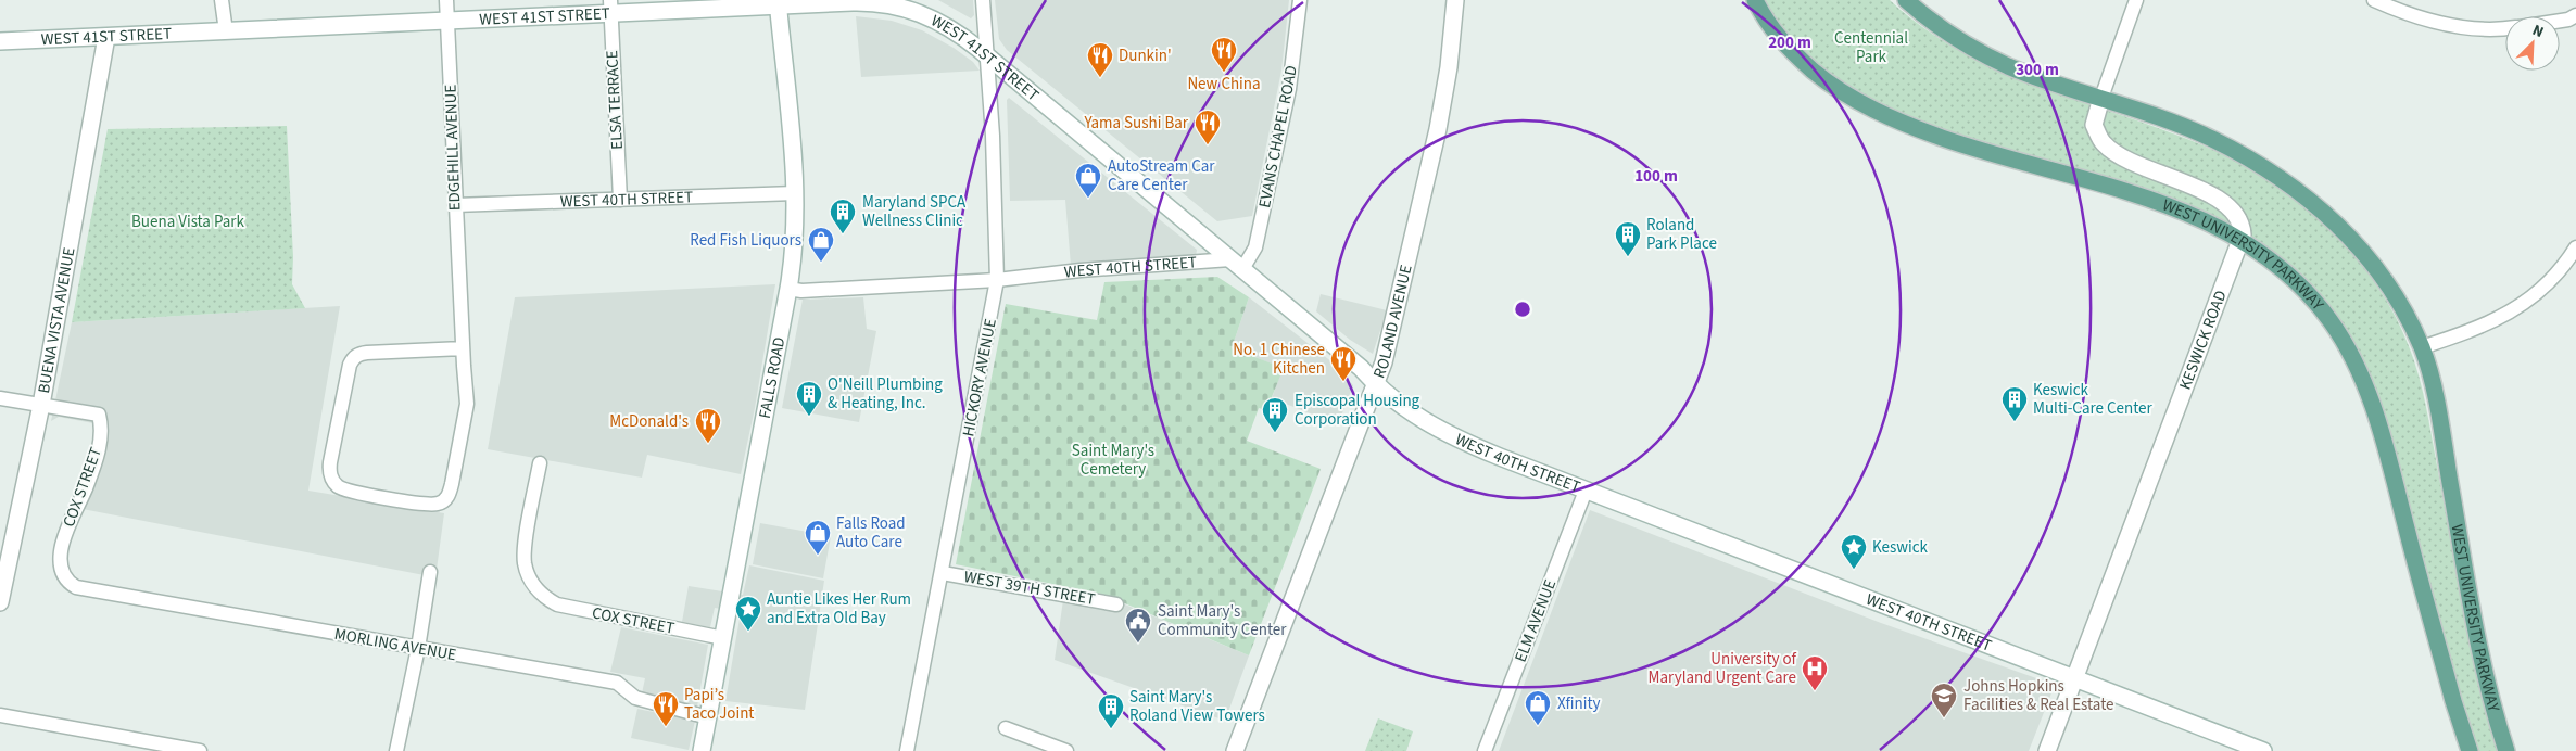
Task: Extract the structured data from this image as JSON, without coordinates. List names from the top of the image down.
{
  "streets": {
    "main road": [
      "WEST 41ST STREET",
      "WEST 40TH STREET",
      "WEST UNIVERSITY PARKWAY",
      "BUENA VISTA AVENUE",
      "ROLAND AVENUE",
      "KESWICK ROAD",
      "FALLS ROAD"
    ],
    "street": [
      "ELSA TERRACE",
      "EVANS CHAPEL ROAD",
      "EDGEHILL AVENUE",
      "HICKORY AVENUE",
      "COX STREET",
      "WEST 39TH STREET",
      "ELM AVENUE",
      "MORLING AVENUE"
    ]
  },
  "crossings": [
    ["WEST 41ST STREET", "ELSA TERRACE"],
    ["WEST 41ST STREET", "EVANS CHAPEL ROAD"],
    ["WEST 41ST STREET", "EDGEHILL AVENUE"],
    ["WEST 41ST STREET", "WEST 40TH STREET"],
    ["WEST 41ST STREET", "BUENA VISTA AVENUE"],
    ["WEST 41ST STREET", "FALLS ROAD"],
    ["WEST 41ST STREET", "HICKORY AVENUE"],
    ["ELSA TERRACE", "WEST 40TH STREET"],
    ["EVANS CHAPEL ROAD", "WEST 40TH STREET"],
    ["EDGEHILL AVENUE", "WEST 40TH STREET"],
    ["WEST 40TH STREET", "ROLAND AVENUE"],
    ["WEST 40TH STREET", "KESWICK ROAD"],
    ["WEST 40TH STREET", "FALLS ROAD"],
    ["WEST 40TH STREET", "HICKORY AVENUE"],
    ["WEST 40TH STREET", "ELM AVENUE"],
    ["WEST UNIVERSITY PARKWAY", "KESWICK ROAD"],
    ["BUENA VISTA AVENUE", "COX STREET"],
    ["FALLS ROAD", "COX STREET"],
    ["FALLS ROAD", "MORLING AVENUE"],
    ["HICKORY AVENUE", "WEST 39TH STREET"],
    ["COX STREET", "MORLING AVENUE"]
  ],
  "parks": ["Centennial Park", "Buena Vista Park", "Saint Mary's Cemetery"],
  "places": {
    "restaurant": [
      "New China",
      "Dunkin'",
      "Yama Sushi Bar",
      "No. 1 Chinese Kitchen",
      "McDonald's",
      "Papi’s Taco Joint"
    ],
    "shop": [
      "AutoStream Car Care Center",
      "Red Fish Liquors",
      "Falls Road Auto Care",
      "Xfinity"
    ],
    "building": [
      "Maryland SPCA Wellness Clinic",
      "Roland Park Place",
      "O'Neill Plumbing & Heating, Inc.",
      "Keswick Multi-Care Center",
      "Episcopal Housing Corporation",
      "Saint Mary's Roland View Towers"
    ],
    "place": ["Keswick", "Auntie Likes Her Rum and Extra Old Bay"],
    "public building": ["Saint Mary's Community Center"],
    "hospital": ["University of Maryland Urgent Care"],
    "school or university": ["Johns Hopkins Facilities & Real Estate"]
  },
  "north": "top right",
  "rings": ["200 m", "300 m", "100 m"]
}
